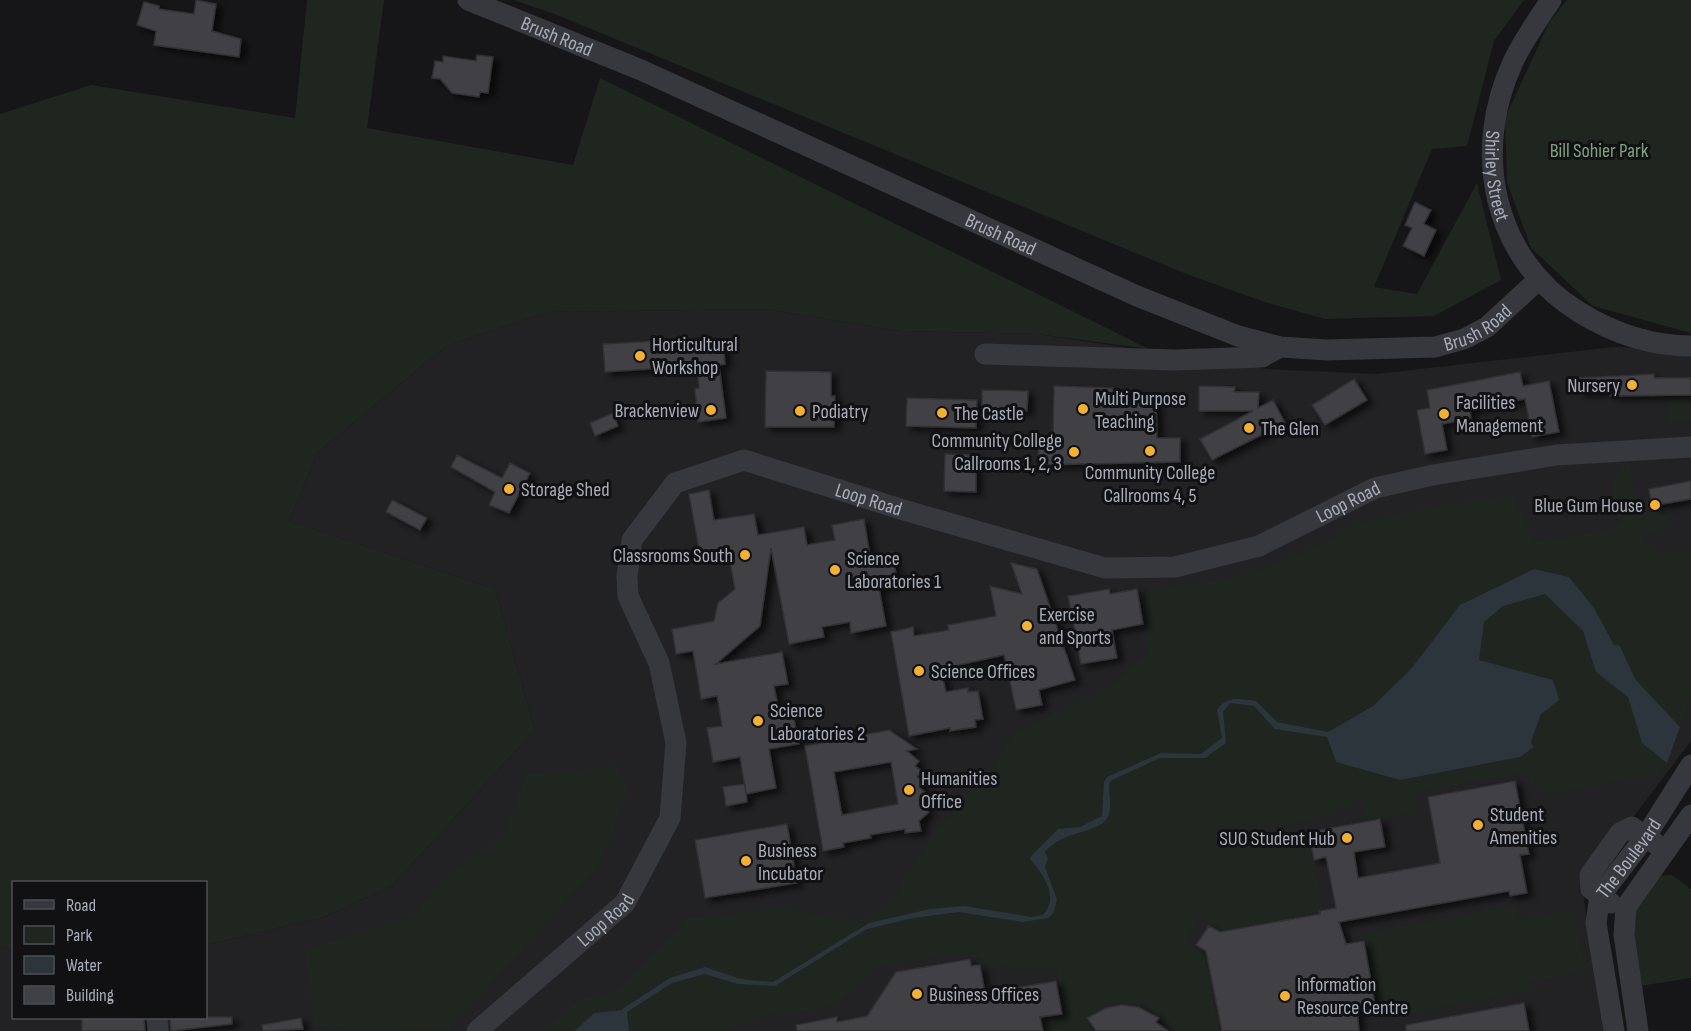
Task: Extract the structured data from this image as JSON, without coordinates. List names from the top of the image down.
{
  "streets": {
    "street": [
      "Brush Road",
      "Shirley Street",
      "Loop Road",
      "The Boulevard"
    ]
  },
  "crossings": [
    ["Brush Road", "Shirley Street"]
  ],
  "parks": ["Bill Sohier Park"],
  "places": [
    "Horticultural Workshop",
    "Nursery",
    "Multi Purpose Teaching",
    "Brackenview",
    "Podiatry",
    "The Castle",
    "Facilities Management",
    "The Glen",
    "Community College Callrooms 4, 5",
    "Community College Callrooms 1, 2, 3",
    "Storage Shed",
    "Blue Gum House",
    "Classrooms South",
    "Science Laboratories 1",
    "Exercise and Sports",
    "Science Offices",
    "Science Laboratories 2",
    "Humanities Office",
    "Student Amenities",
    "SUO Student Hub",
    "Business Incubator",
    "Business Offices",
    "Information Resource Centre"
  ],
  "legend": [
    "Road",
    "Park",
    "Water",
    "Building"
  ]
}
